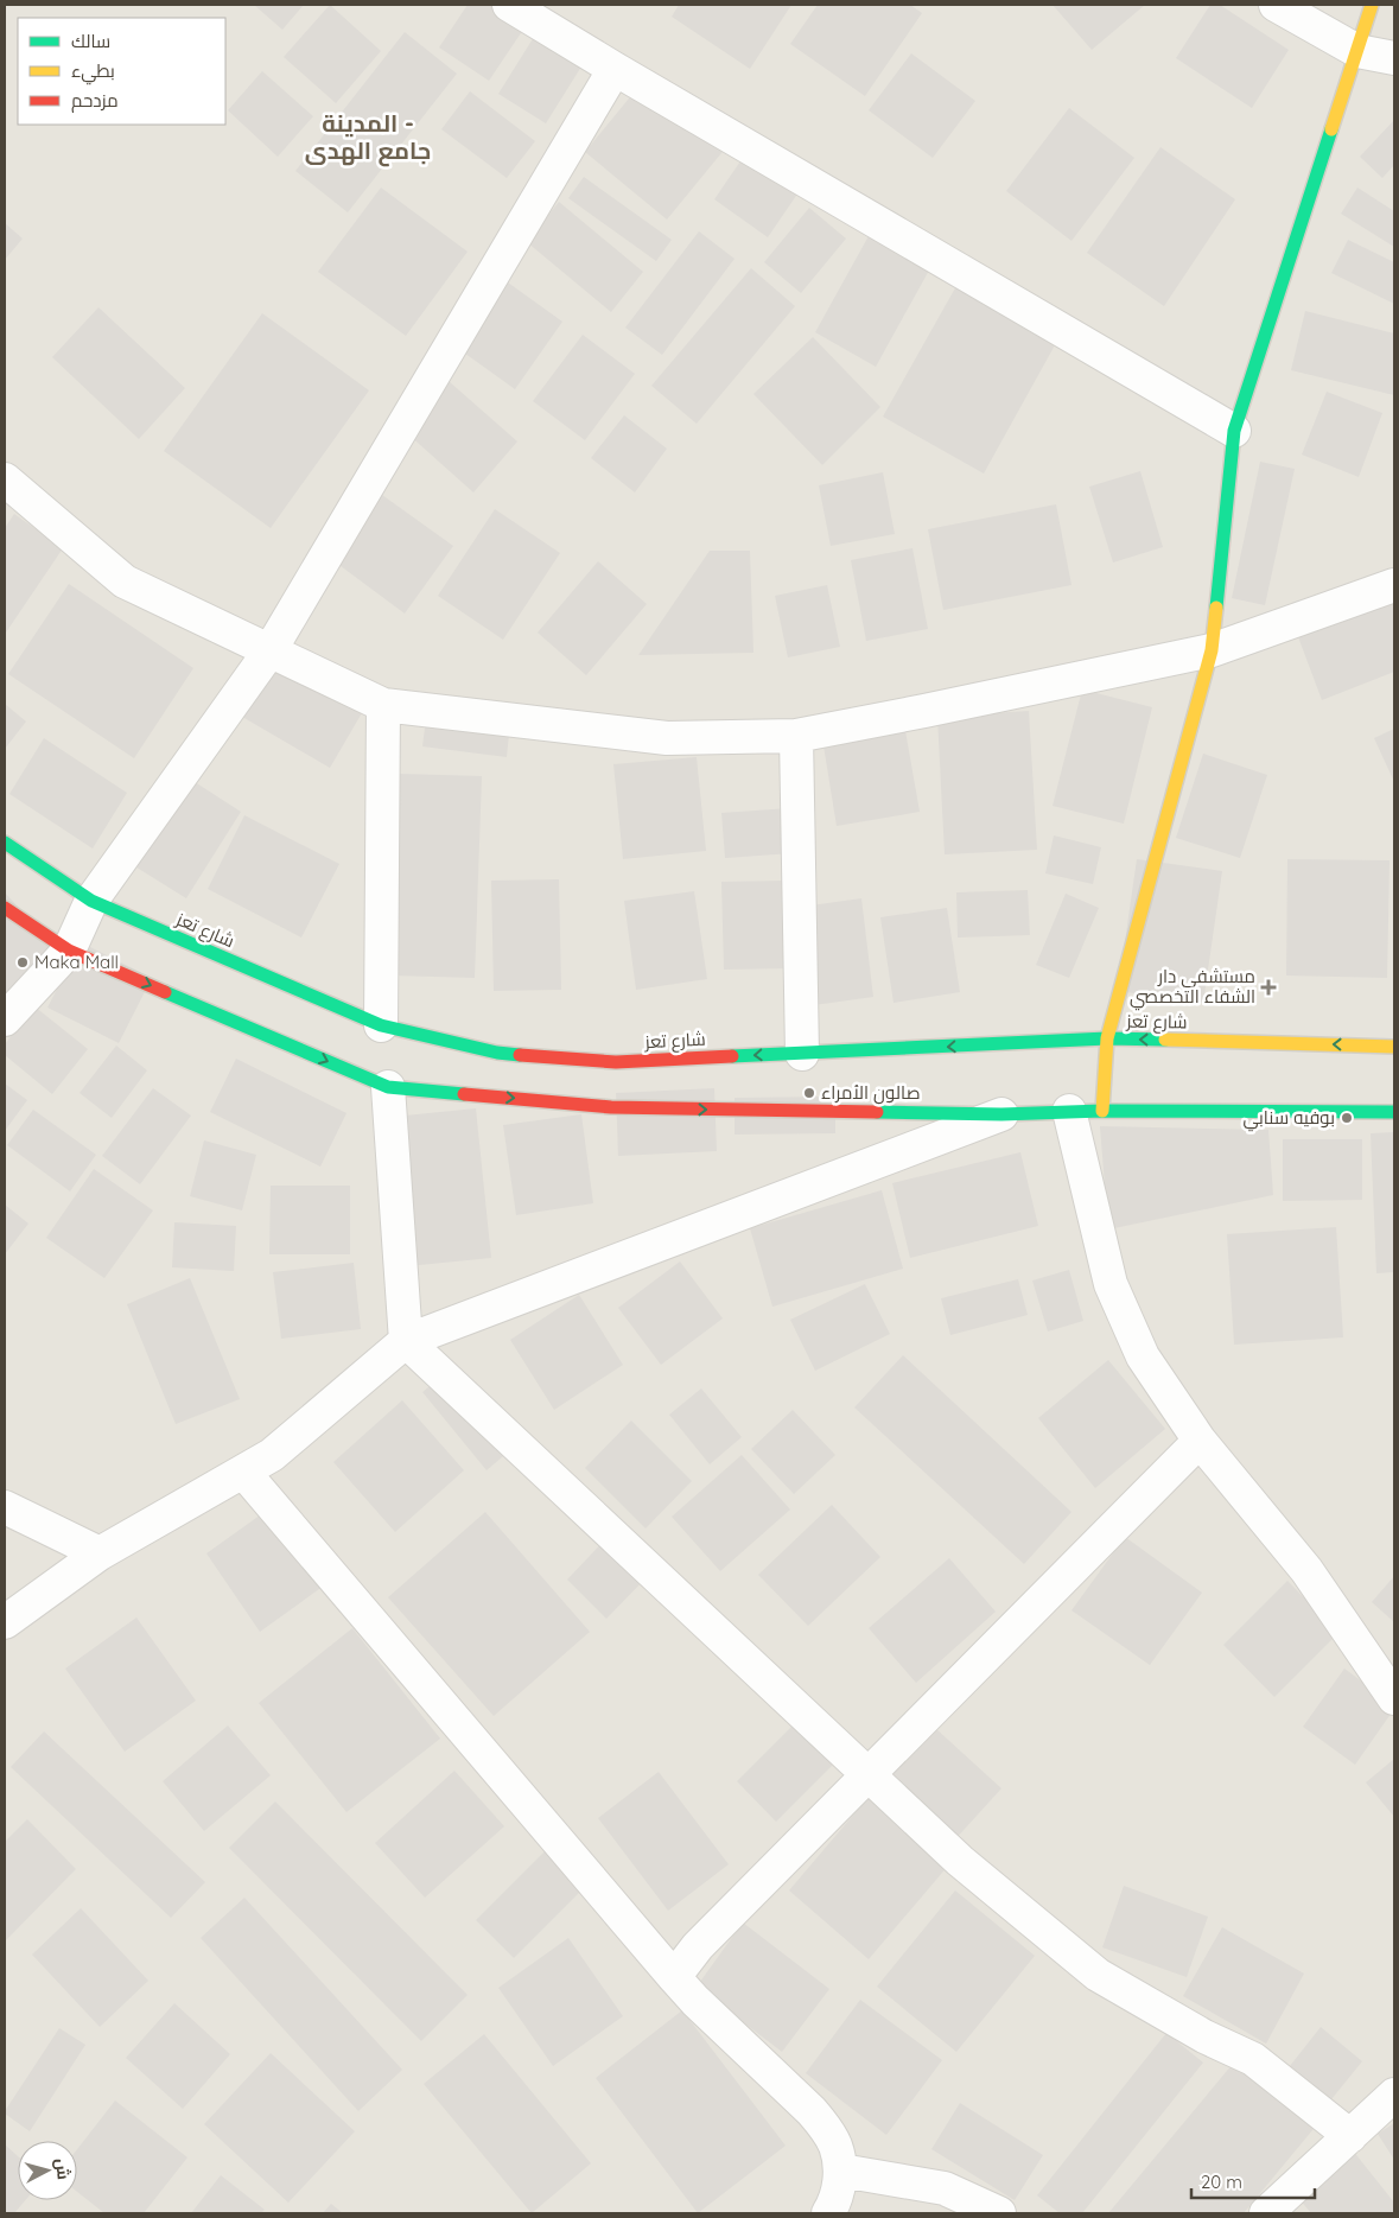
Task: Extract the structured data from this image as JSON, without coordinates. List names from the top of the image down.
{
  "streets": {
    "main road": ["شارع تعز"]
  },
  "districts": ["المدينة - جامع الهدى"],
  "places": {
    "other": ["Maka Mall", "صالون الأمراء", "بوفيه سنابي"],
    "health": ["مستشفى دار الشفاء التخصصي"]
  },
  "legend": ["سالك", "بطيء", "مزدحم"],
  "scale_bar": "20 m",
  "north": "right"
}
